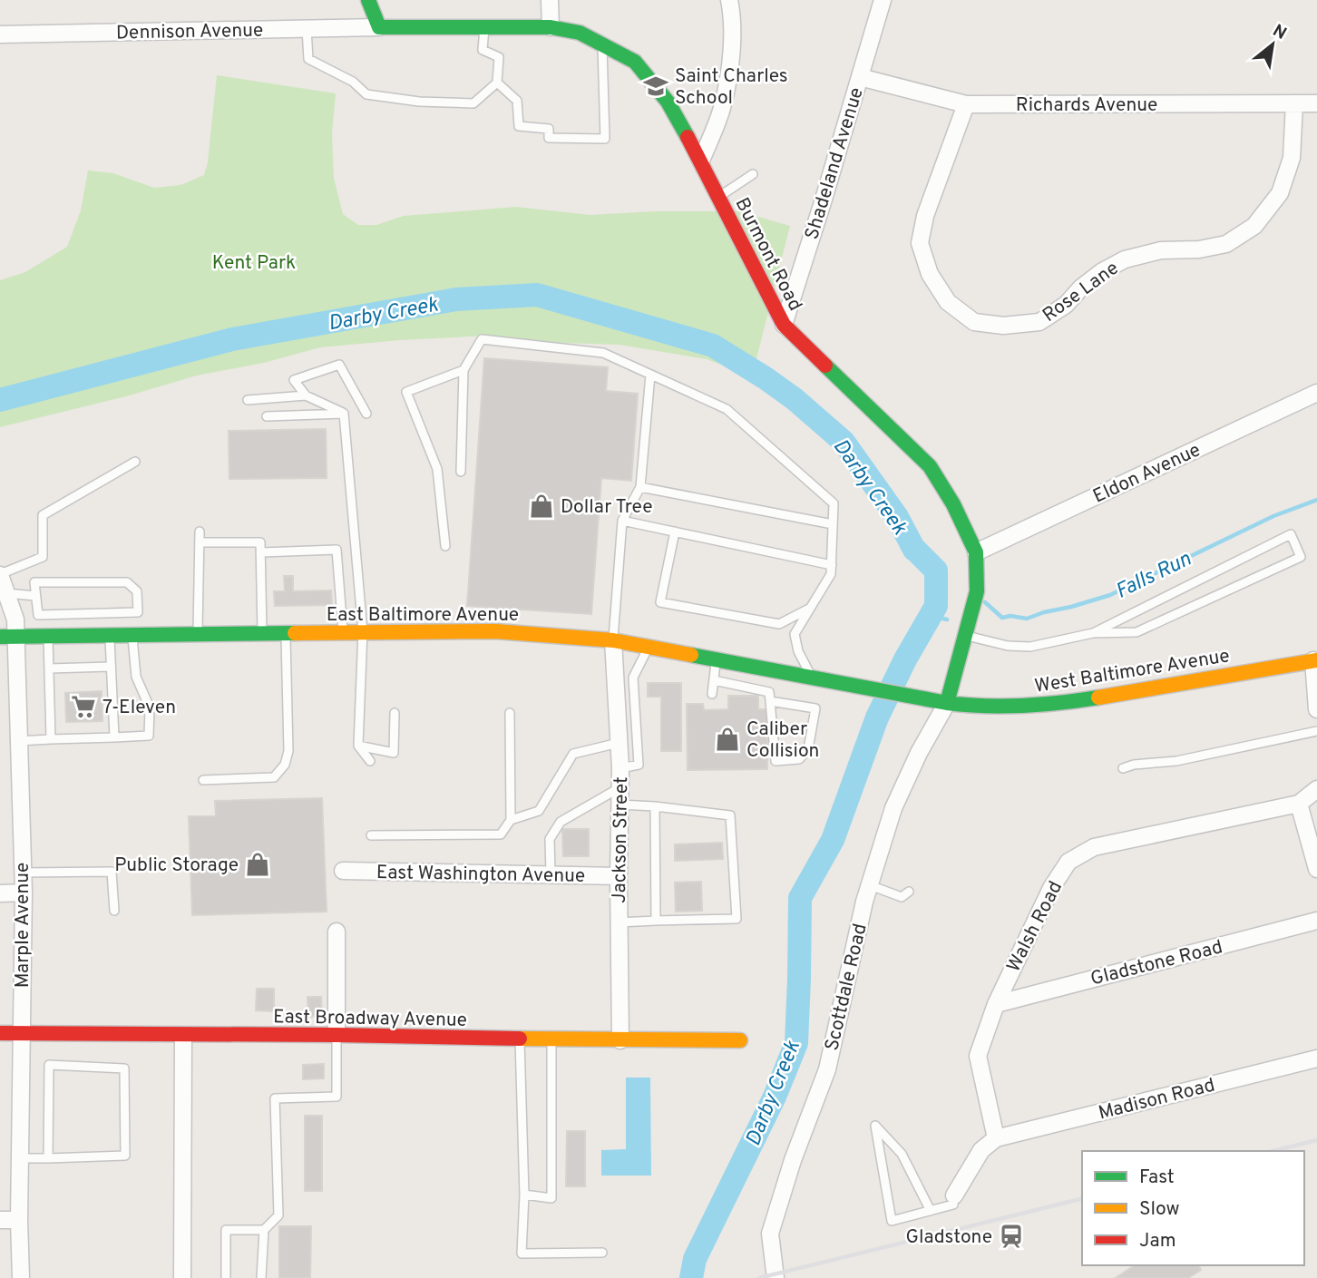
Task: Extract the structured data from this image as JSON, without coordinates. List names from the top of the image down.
{
  "streets": {
    "street": [
      "Dennison Avenue",
      "Richards Avenue",
      "Shadeland Avenue",
      "Burmont Road",
      "Rose Lane",
      "Eldon Avenue",
      "East Baltimore Avenue",
      "West Baltimore Avenue",
      "Jackson Street",
      "East Washington Avenue",
      "Marple Avenue",
      "Walsh Road",
      "Gladstone Road",
      "Scottdale Road",
      "East Broadway Avenue",
      "Madison Road"
    ]
  },
  "crossings": [
    ["Dennison Avenue", "Burmont Road"],
    ["Richards Avenue", "Shadeland Avenue"],
    ["Richards Avenue", "Rose Lane"],
    ["Shadeland Avenue", "Burmont Road"],
    ["Burmont Road", "Eldon Avenue"],
    ["Burmont Road", "West Baltimore Avenue"],
    ["Burmont Road", "Scottdale Road"],
    ["East Baltimore Avenue", "West Baltimore Avenue"],
    ["East Baltimore Avenue", "Jackson Street"],
    ["East Baltimore Avenue", "Marple Avenue"],
    ["West Baltimore Avenue", "Scottdale Road"],
    ["Jackson Street", "East Washington Avenue"],
    ["Jackson Street", "East Broadway Avenue"],
    ["Marple Avenue", "East Broadway Avenue"],
    ["Walsh Road", "Gladstone Road"],
    ["Walsh Road", "Madison Road"]
  ],
  "water": ["Darby Creek", "Falls Run"],
  "parks": ["Kent Park"],
  "places": {
    "school or university": ["Saint Charles School"],
    "shop": ["Dollar Tree", "Caliber Collision", "Public Storage"],
    "supermarket": ["7-Eleven"],
    "station": ["Gladstone"]
  },
  "legend": ["Fast", "Slow", "Jam"],
  "north": "top right"
}
